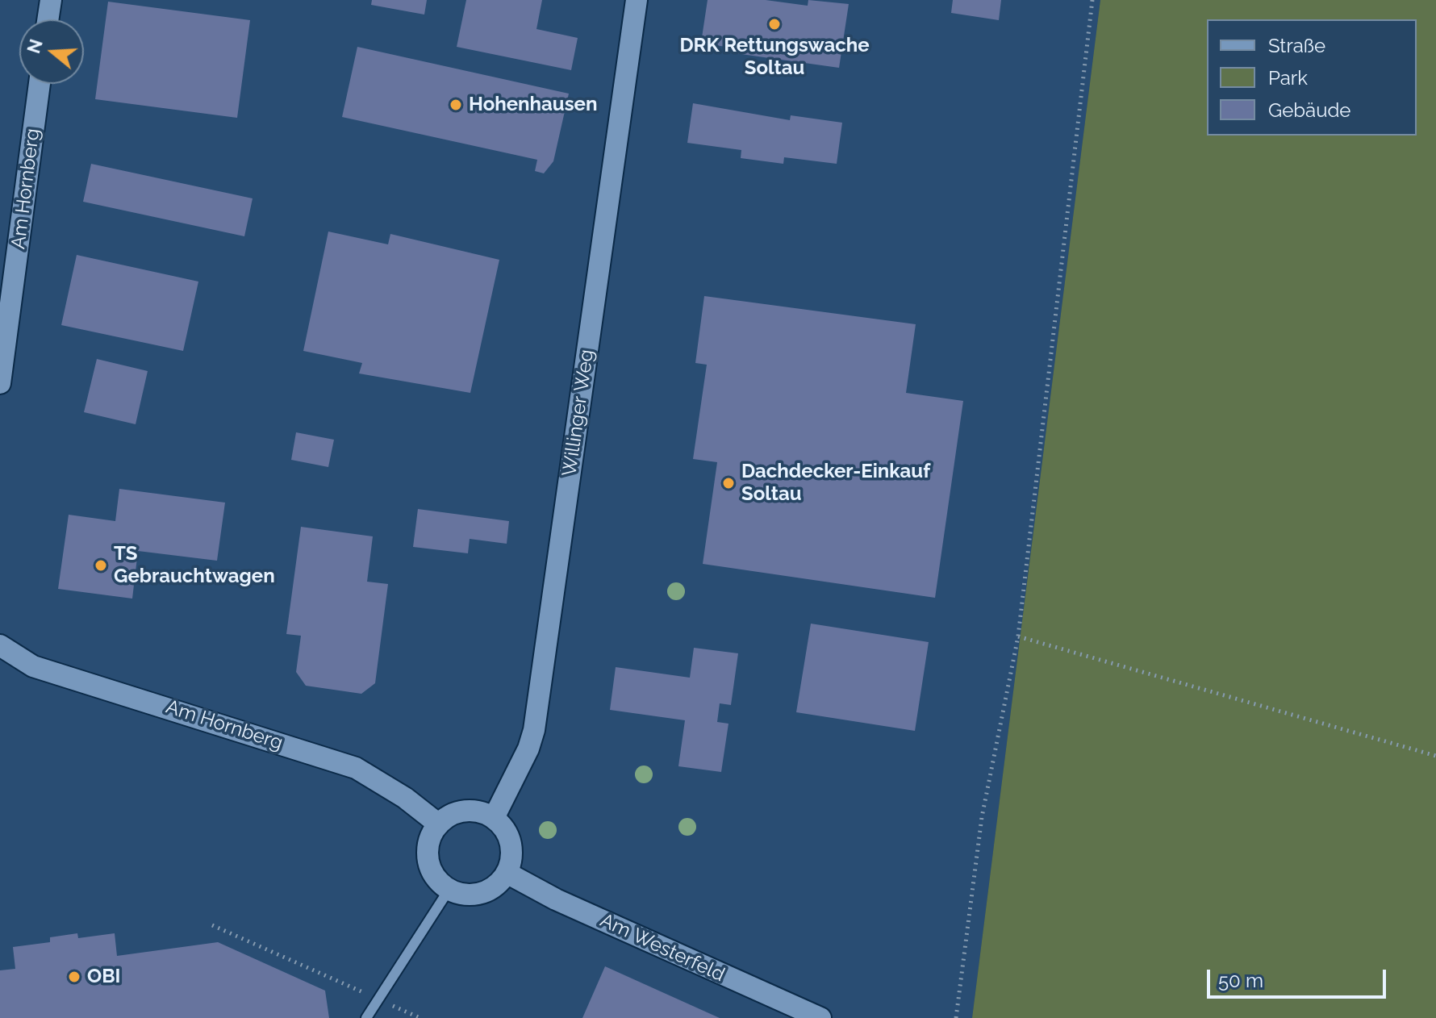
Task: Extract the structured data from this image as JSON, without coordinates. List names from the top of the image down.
{
  "streets": {
    "street": ["Am Hornberg", "Willinger Weg", "Am Westerfeld"]
  },
  "crossings": [
    ["Am Hornberg", "Willinger Weg"],
    ["Am Hornberg", "Am Westerfeld"],
    ["Willinger Weg", "Am Westerfeld"]
  ],
  "places": [
    "DRK Rettungswache Soltau",
    "Hohenhausen",
    "Dachdecker-Einkauf Soltau",
    "TS Gebrauchtwagen",
    "OBI"
  ],
  "legend": ["Straße", "Park", "Gebäude"],
  "scale_bar": "50 m",
  "north": "left"
}
